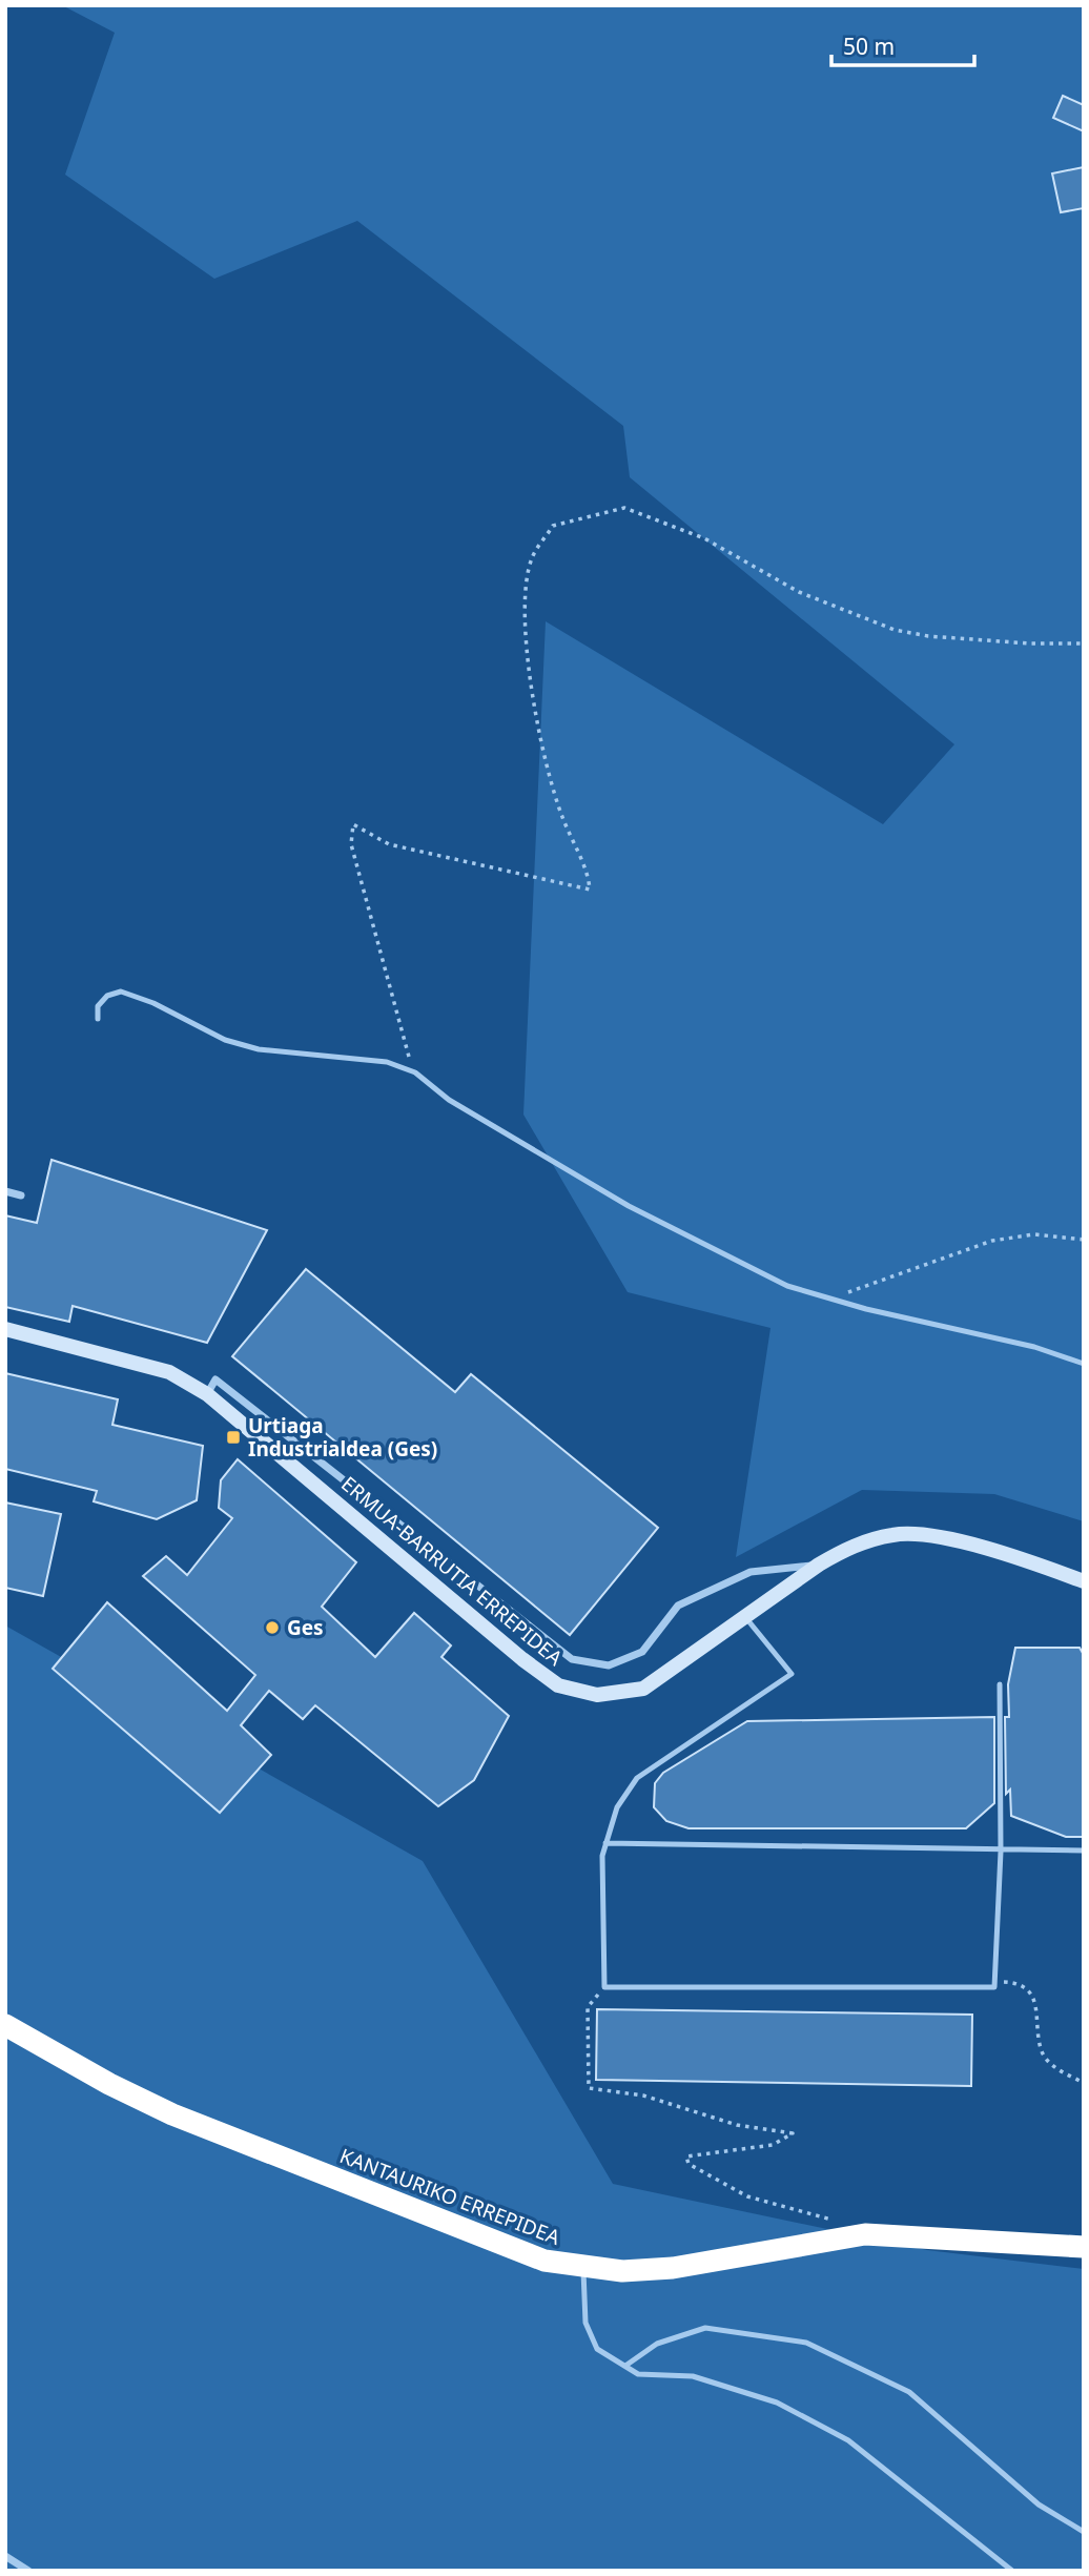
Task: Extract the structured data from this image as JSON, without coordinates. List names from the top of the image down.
{
  "streets": {
    "highway": ["KANTAURIKO ERREPIDEA"],
    "street": ["ERMUA-BARRUTIA ERREPIDEA"]
  },
  "places": {
    "transit": ["Urtiaga Industrialdea (Ges)"],
    "other": ["Ges"]
  },
  "scale_bar": "50 m"
}
